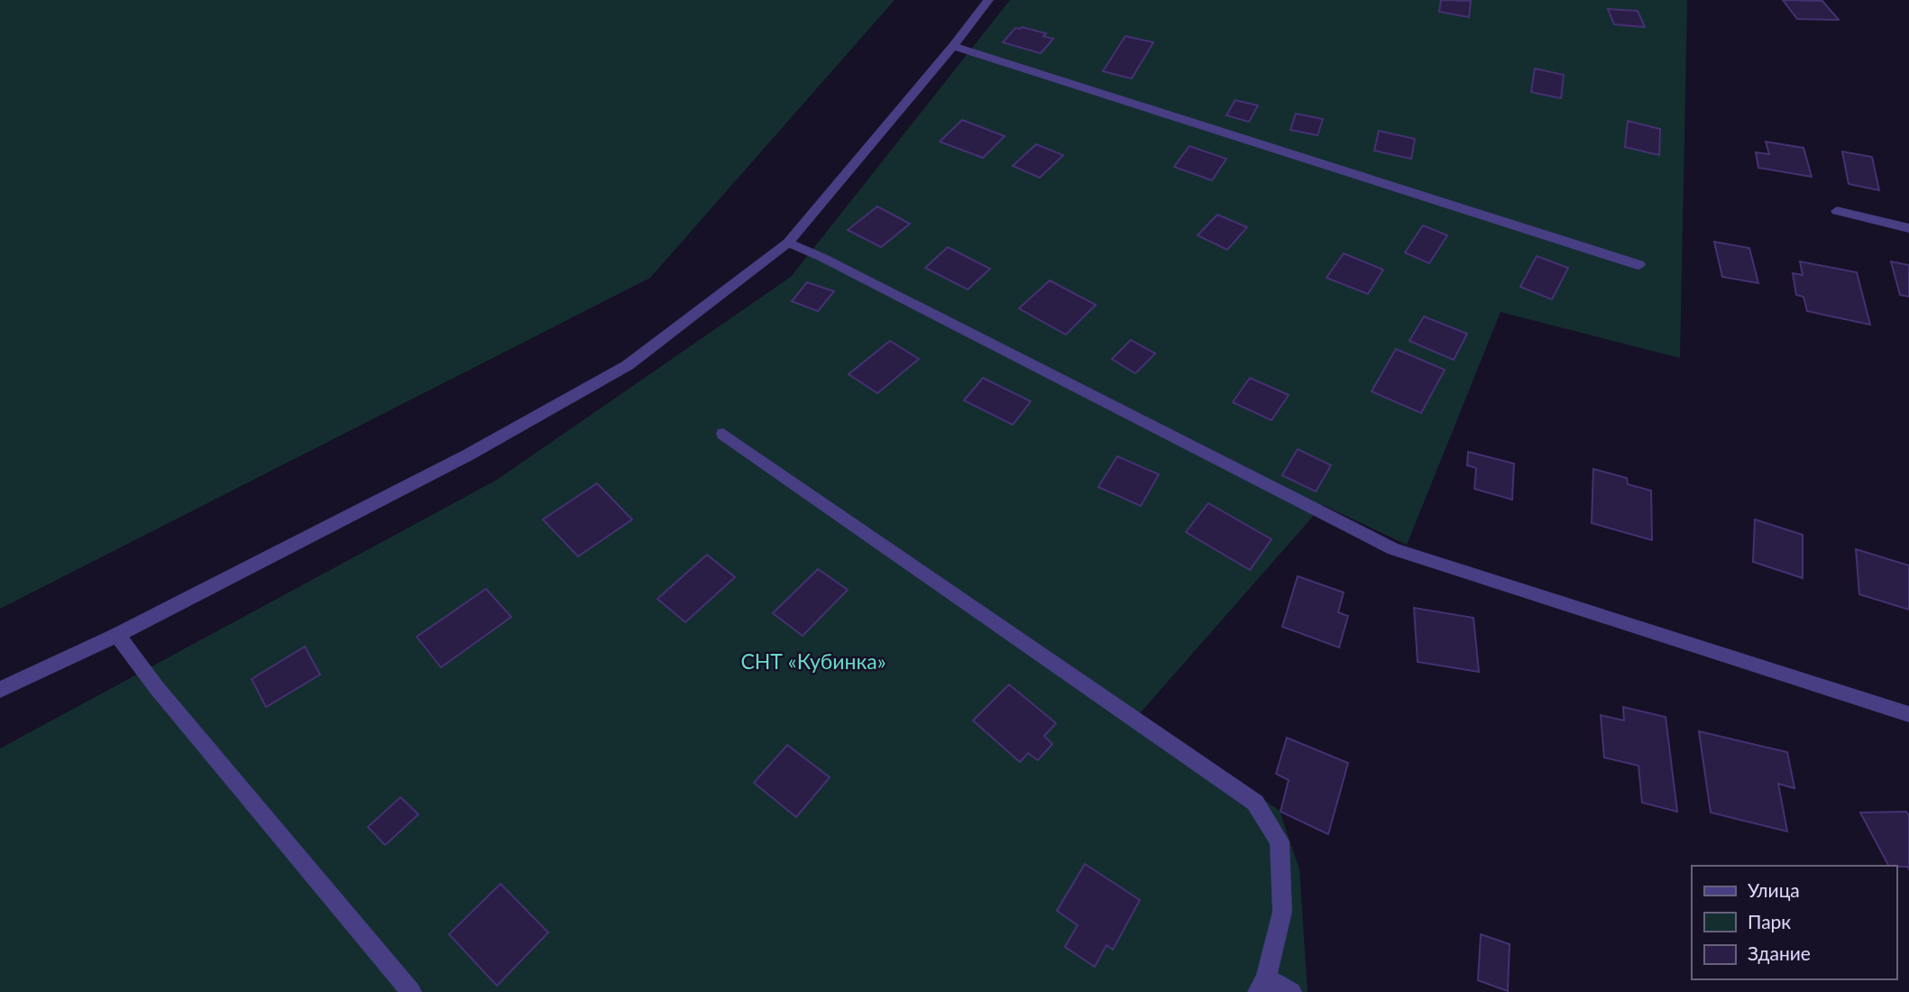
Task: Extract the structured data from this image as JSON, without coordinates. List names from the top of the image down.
{
  "parks": ["СНТ «Кубинка»"],
  "legend": ["Улица", "Парк", "Здание"]
}
